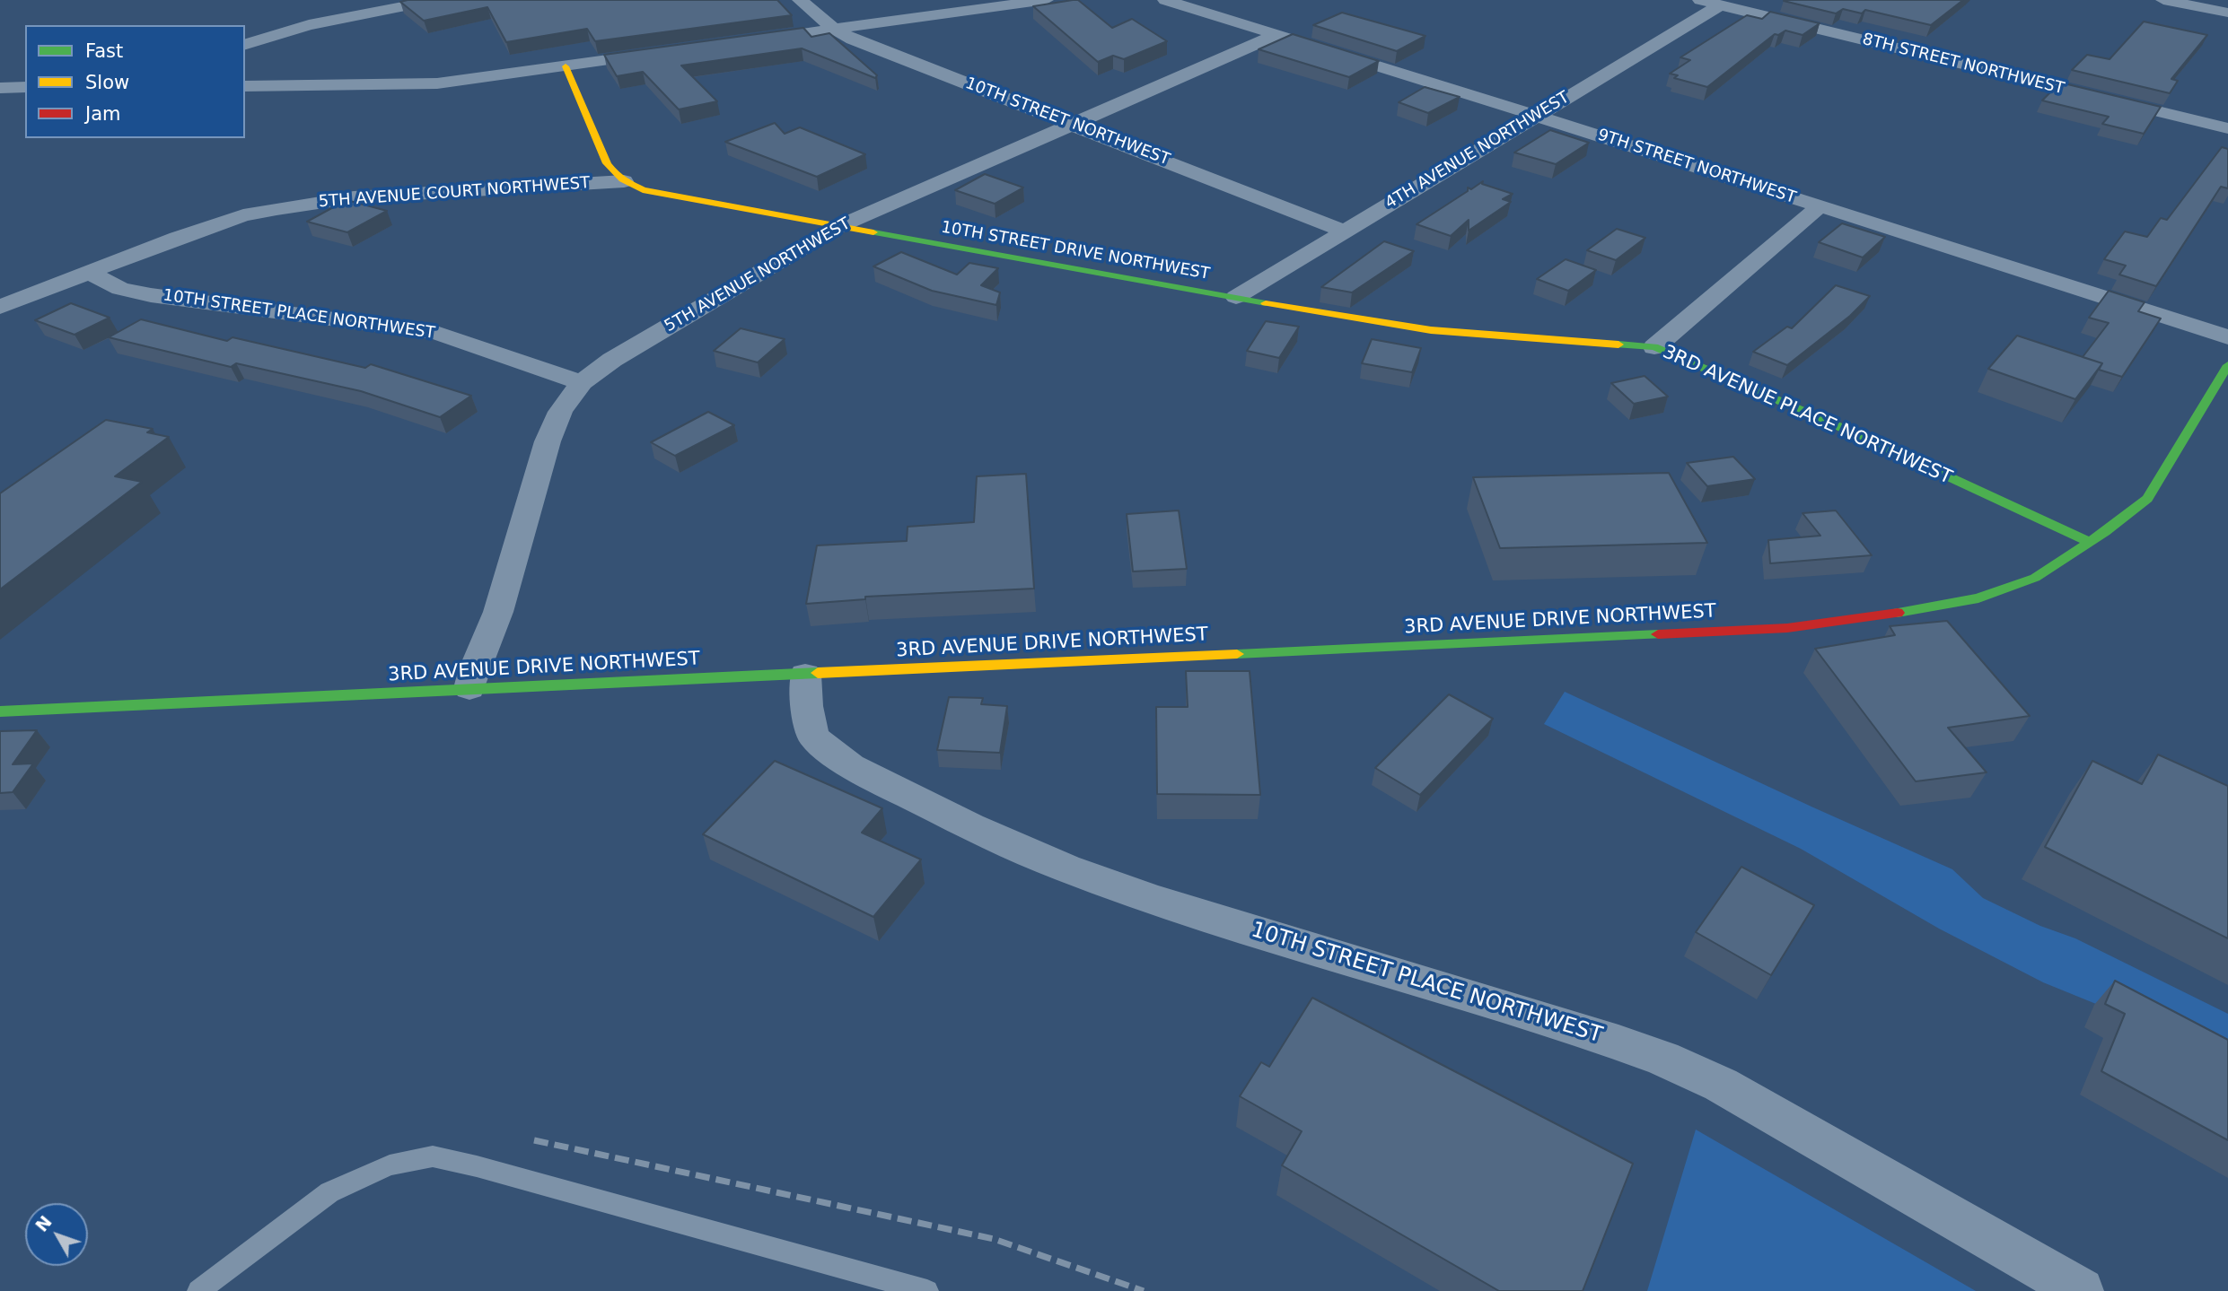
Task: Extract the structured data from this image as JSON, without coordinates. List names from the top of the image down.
{
  "streets": {
    "main road": ["10TH STREET DRIVE NORTHWEST", "3RD AVENUE PLACE NORTHWEST", "3RD AVENUE DRIVE NORTHWEST"],
    "street": [
      "8TH STREET NORTHWEST",
      "10TH STREET NORTHWEST",
      "4TH AVENUE NORTHWEST",
      "9TH STREET NORTHWEST",
      "5TH AVENUE COURT NORTHWEST",
      "5TH AVENUE NORTHWEST",
      "10TH STREET PLACE NORTHWEST"
    ]
  },
  "crossings": [
    ["8TH STREET NORTHWEST", "4TH AVENUE NORTHWEST"],
    ["10TH STREET NORTHWEST", "4TH AVENUE NORTHWEST"],
    ["10TH STREET NORTHWEST", "5TH AVENUE NORTHWEST"],
    ["4TH AVENUE NORTHWEST", "9TH STREET NORTHWEST"],
    ["4TH AVENUE NORTHWEST", "10TH STREET DRIVE NORTHWEST"],
    ["9TH STREET NORTHWEST", "5TH AVENUE NORTHWEST"],
    ["9TH STREET NORTHWEST", "3RD AVENUE PLACE NORTHWEST"],
    ["5TH AVENUE COURT NORTHWEST", "10TH STREET DRIVE NORTHWEST"],
    ["5TH AVENUE COURT NORTHWEST", "10TH STREET PLACE NORTHWEST"],
    ["10TH STREET DRIVE NORTHWEST", "5TH AVENUE NORTHWEST"],
    ["10TH STREET DRIVE NORTHWEST", "3RD AVENUE PLACE NORTHWEST"],
    ["5TH AVENUE NORTHWEST", "10TH STREET PLACE NORTHWEST"],
    ["5TH AVENUE NORTHWEST", "3RD AVENUE DRIVE NORTHWEST"],
    ["10TH STREET PLACE NORTHWEST", "3RD AVENUE DRIVE NORTHWEST"],
    ["3RD AVENUE PLACE NORTHWEST", "3RD AVENUE DRIVE NORTHWEST"]
  ],
  "legend": ["Fast", "Slow", "Jam"],
  "north": "top left"
}
